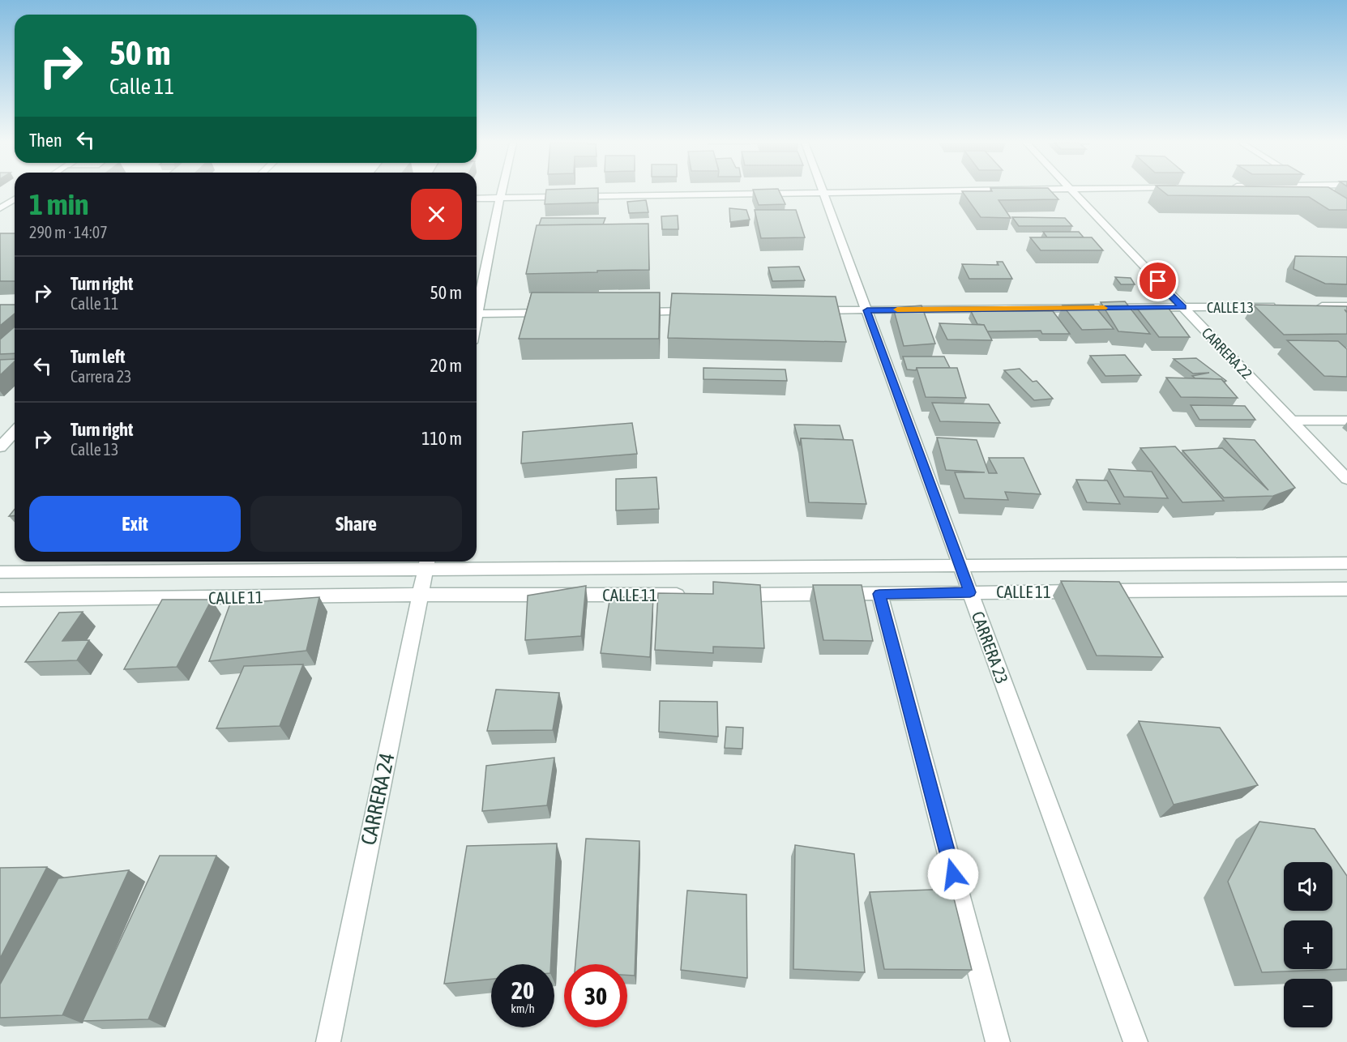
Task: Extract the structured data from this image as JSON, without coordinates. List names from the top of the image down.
{
  "streets": {
    "street": [
      "CALLE 13",
      "CARRERA 22",
      "CALLE 11",
      "CARRERA 23",
      "CARRERA 24"
    ]
  },
  "crossings": [
    ["CALLE 13", "CARRERA 22"],
    ["CALLE 13", "CARRERA 23"],
    ["CALLE 11", "CARRERA 23"],
    ["CALLE 11", "CARRERA 24"]
  ],
  "page": {
    "turn": ["50 m", "Calle 11"],
    "then": "Then",
    "heading": ["1 min", "290 m · 14:07"],
    "list": [
      {
        "name": "Turn right",
        "note": "Calle 11",
        "value": "50 m"
      },
      {
        "name": "Turn left",
        "note": "Carrera 23",
        "value": "20 m"
      },
      {
        "name": "Turn right",
        "note": "Calle 13",
        "value": "110 m"
      }
    ],
    "buttons": ["Exit", "Share"],
    "map_buttons": ["+", "−"],
    "speed": "20 km/h",
    "limit": "30"
  }
}
